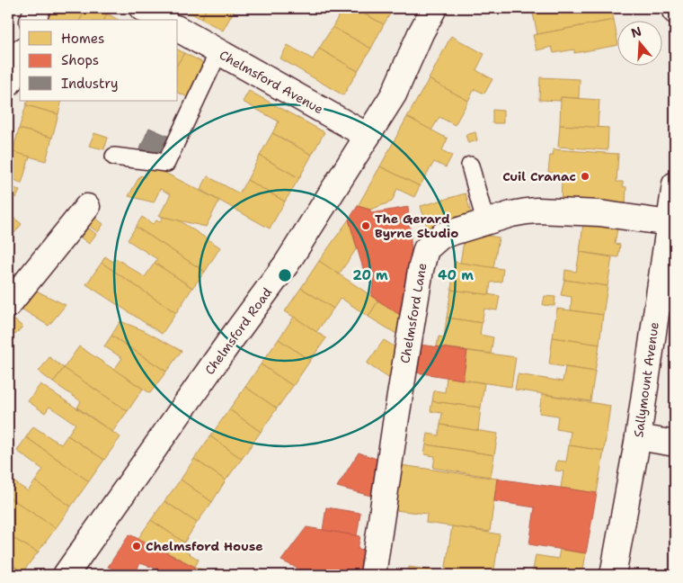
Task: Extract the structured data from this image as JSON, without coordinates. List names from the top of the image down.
{
  "streets": {
    "street": [
      "Chelmsford Avenue",
      "Chelmsford Lane",
      "Chelmsford Road",
      "Sallymount Avenue"
    ]
  },
  "crossings": [
    ["Chelmsford Avenue", "Chelmsford Road"],
    ["Chelmsford Lane", "Sallymount Avenue"]
  ],
  "places": ["Cuil Cranac", "The Gerard Byrne Studio", "Chelmsford House"],
  "legend": ["Homes", "Shops", "Industry"],
  "north": "top",
  "rings": ["20 m", "40 m"]
}
